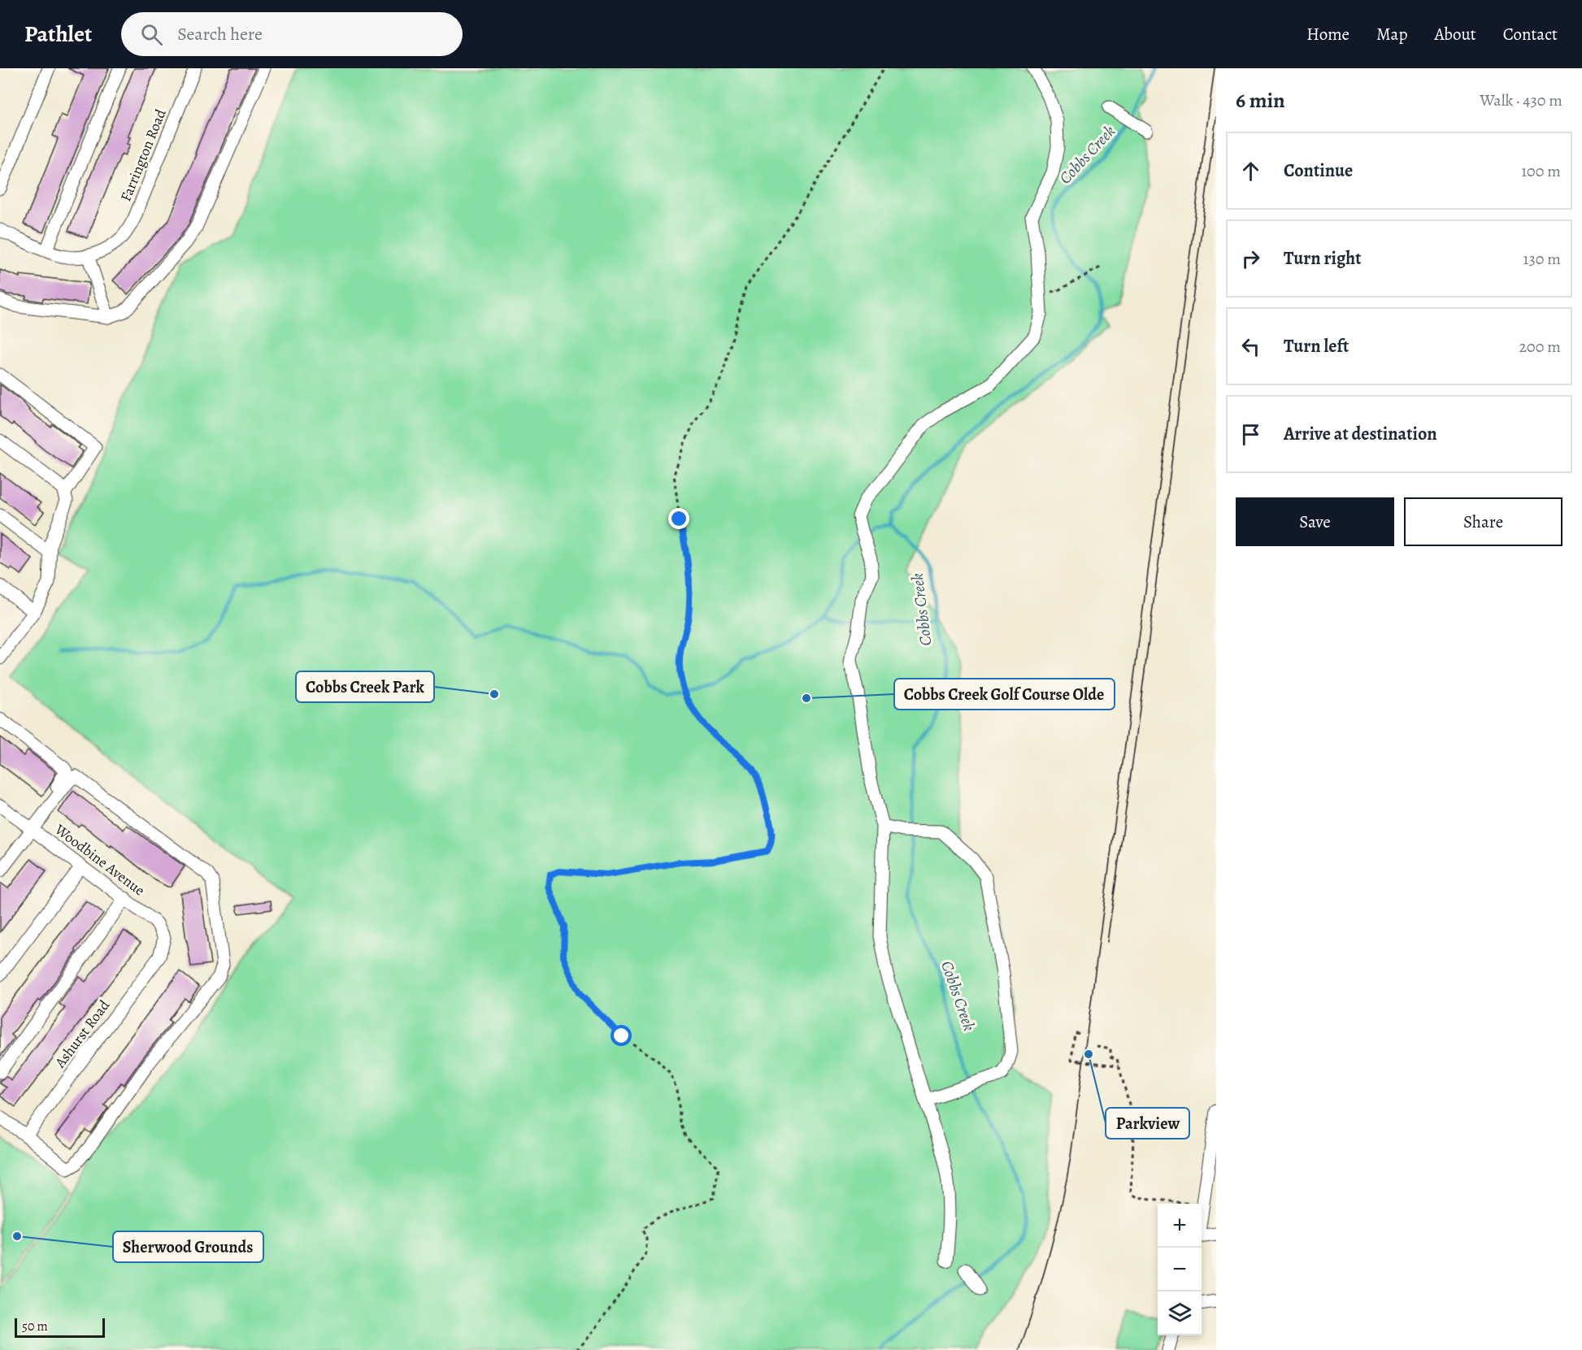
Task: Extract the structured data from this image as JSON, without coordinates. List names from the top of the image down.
{
  "streets": {
    "street": ["Farrington Road", "Woodbine Avenue", "Ashurst Road"]
  },
  "crossings": [
    ["Woodbine Avenue", "Ashurst Road"]
  ],
  "water": ["Cobbs Creek"],
  "places": [
    "Cobbs Creek Park",
    "Cobbs Creek Golf Course Olde",
    "Parkview",
    "Sherwood Grounds"
  ],
  "scale_bar": "50 m",
  "page": {
    "header": "Pathlet",
    "search": "Search here",
    "nav": [
      "Home",
      "Map",
      "About",
      "Contact"
    ],
    "heading": ["6 min", "Walk · 430 m"],
    "list": [
      ["Continue", "100 m"],
      ["Turn right", "130 m"],
      ["Turn left", "200 m"],
      "Arrive at destination"
    ],
    "buttons": ["Save", "Share"],
    "map_buttons": ["+", "−"],
    "scale": "50 m"
  }
}
